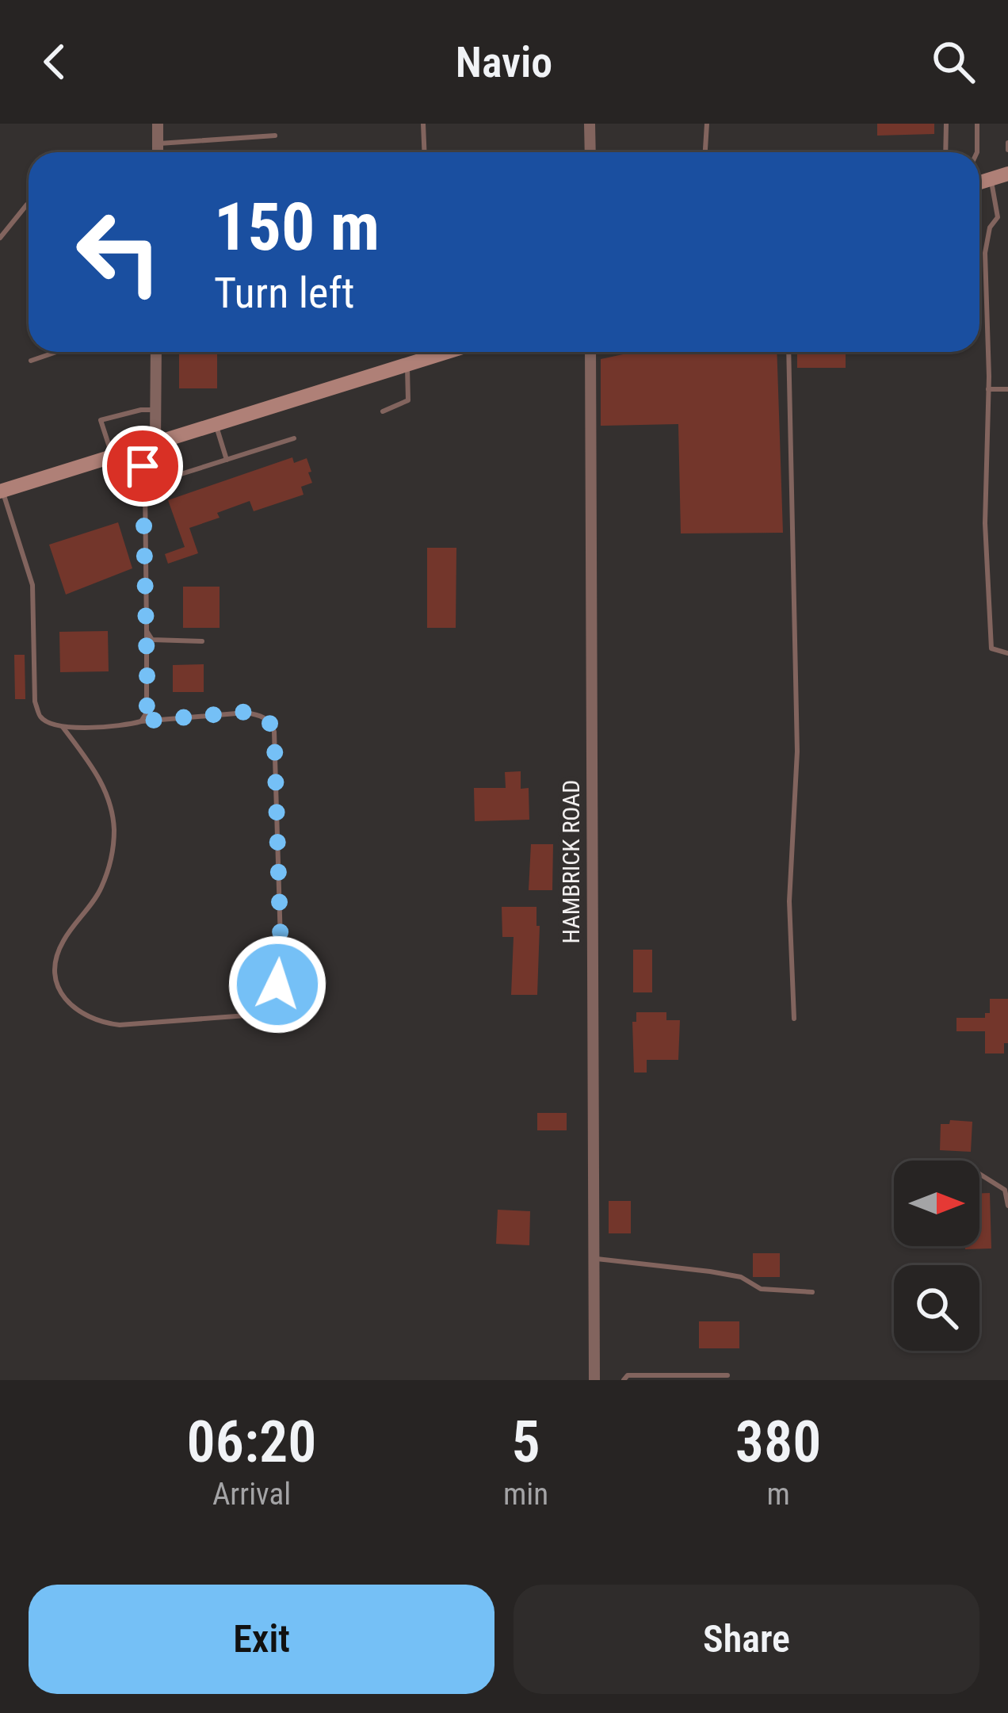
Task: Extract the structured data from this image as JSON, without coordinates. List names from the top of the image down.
{
  "streets": {
    "street": ["HAMBRICK ROAD"]
  },
  "north": "right",
  "page": {
    "header": "Navio",
    "turn": ["150 m", "Turn left"],
    "eta": [
      "06:20",
      "Arrival",
      "5",
      "min",
      "380",
      "m"
    ],
    "buttons": ["Exit", "Share"]
  }
}
